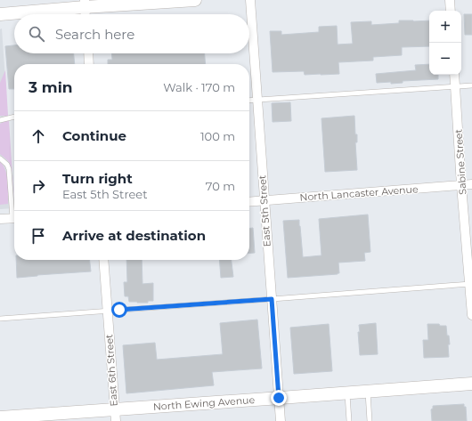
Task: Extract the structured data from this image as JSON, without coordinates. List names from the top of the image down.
{
  "streets": {
    "street": [
      "Sabine Street",
      "North Lancaster Avenue",
      "East 5th Street",
      "East 6th Street",
      "North Ewing Avenue"
    ]
  },
  "crossings": [
    ["Sabine Street", "North Lancaster Avenue"],
    ["North Lancaster Avenue", "East 5th Street"],
    ["East 5th Street", "North Ewing Avenue"],
    ["East 6th Street", "North Ewing Avenue"]
  ],
  "page": {
    "map_buttons": ["+", "−"],
    "search": "Search here",
    "heading": ["3 min", "Walk · 170 m"],
    "list": [
      ["Continue", "100 m"],
      ["Turn right", "East 5th Street", "70 m"],
      "Arrive at destination"
    ]
  }
}
